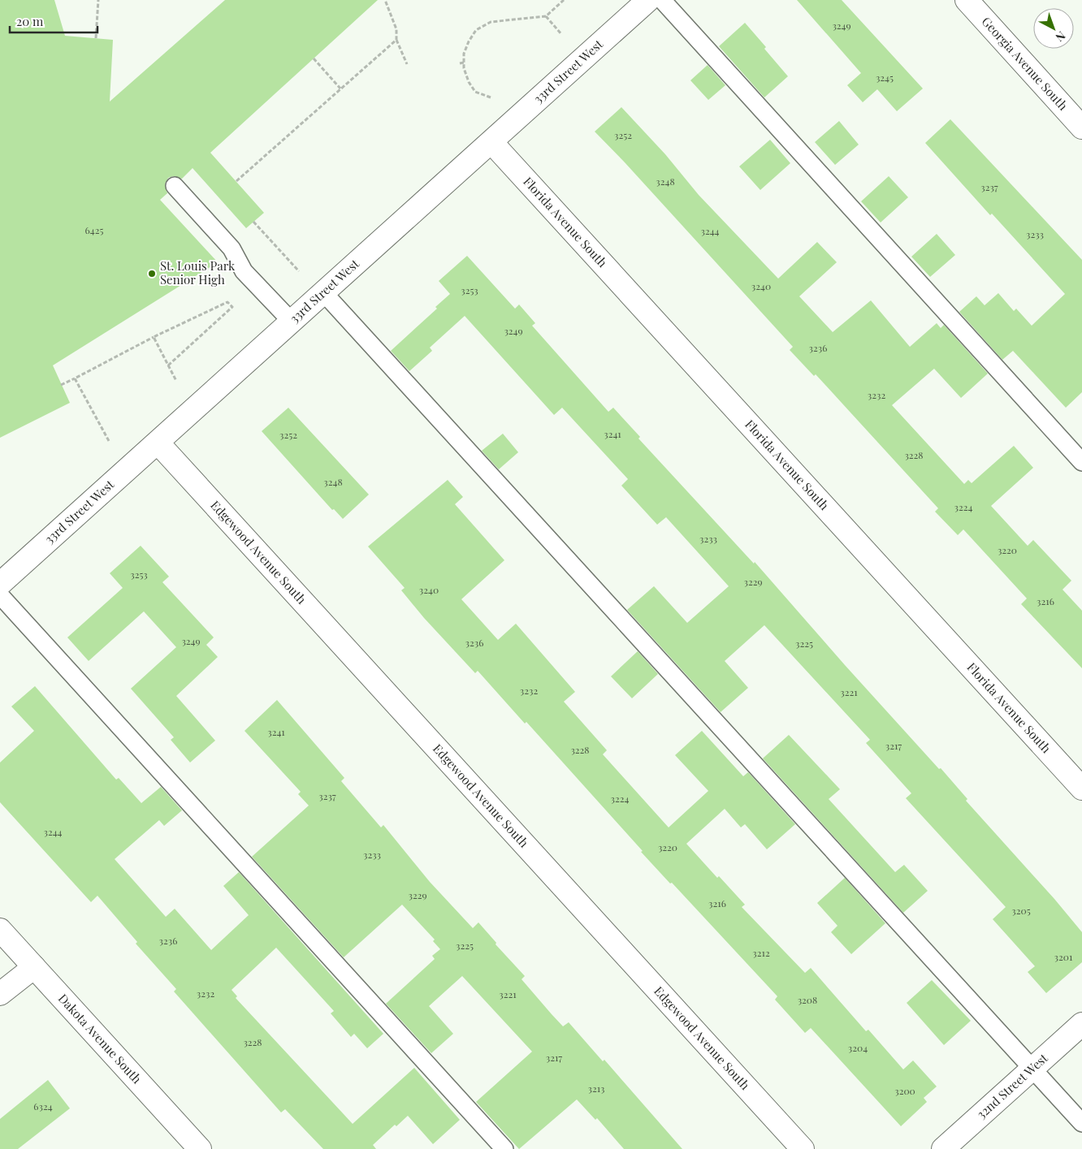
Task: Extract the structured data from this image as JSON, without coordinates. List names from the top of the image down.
{
  "streets": {
    "street": [
      "Georgia Avenue South",
      "33rd Street West",
      "Florida Avenue South",
      "Edgewood Avenue South",
      "Dakota Avenue South",
      "32nd Street West"
    ]
  },
  "crossings": [
    ["33rd Street West", "Florida Avenue South"],
    ["33rd Street West", "Edgewood Avenue South"]
  ],
  "places": ["St. Louis Park Senior High"],
  "house_numbers": [
    "3249",
    "3245",
    "3252",
    "3248",
    "3237",
    "6425",
    "3244",
    "3233",
    "3240",
    "3253",
    "3249",
    "3236",
    "3232",
    "3241",
    "3252",
    "3228",
    "3248",
    "3224",
    "3233",
    "3220",
    "3253",
    "3229",
    "3240",
    "3216",
    "3249",
    "3236",
    "3225",
    "3232",
    "3221",
    "3241",
    "3217",
    "3228",
    "3237",
    "3224",
    "3244",
    "3220",
    "3233",
    "3229",
    "3216",
    "3205",
    "3236",
    "3225",
    "3212",
    "3201",
    "3232",
    "3221",
    "3208",
    "3228",
    "3204",
    "3217",
    "3213",
    "3200",
    "6324"
  ],
  "scale_bar": "20 m",
  "north": "bottom right"
}
